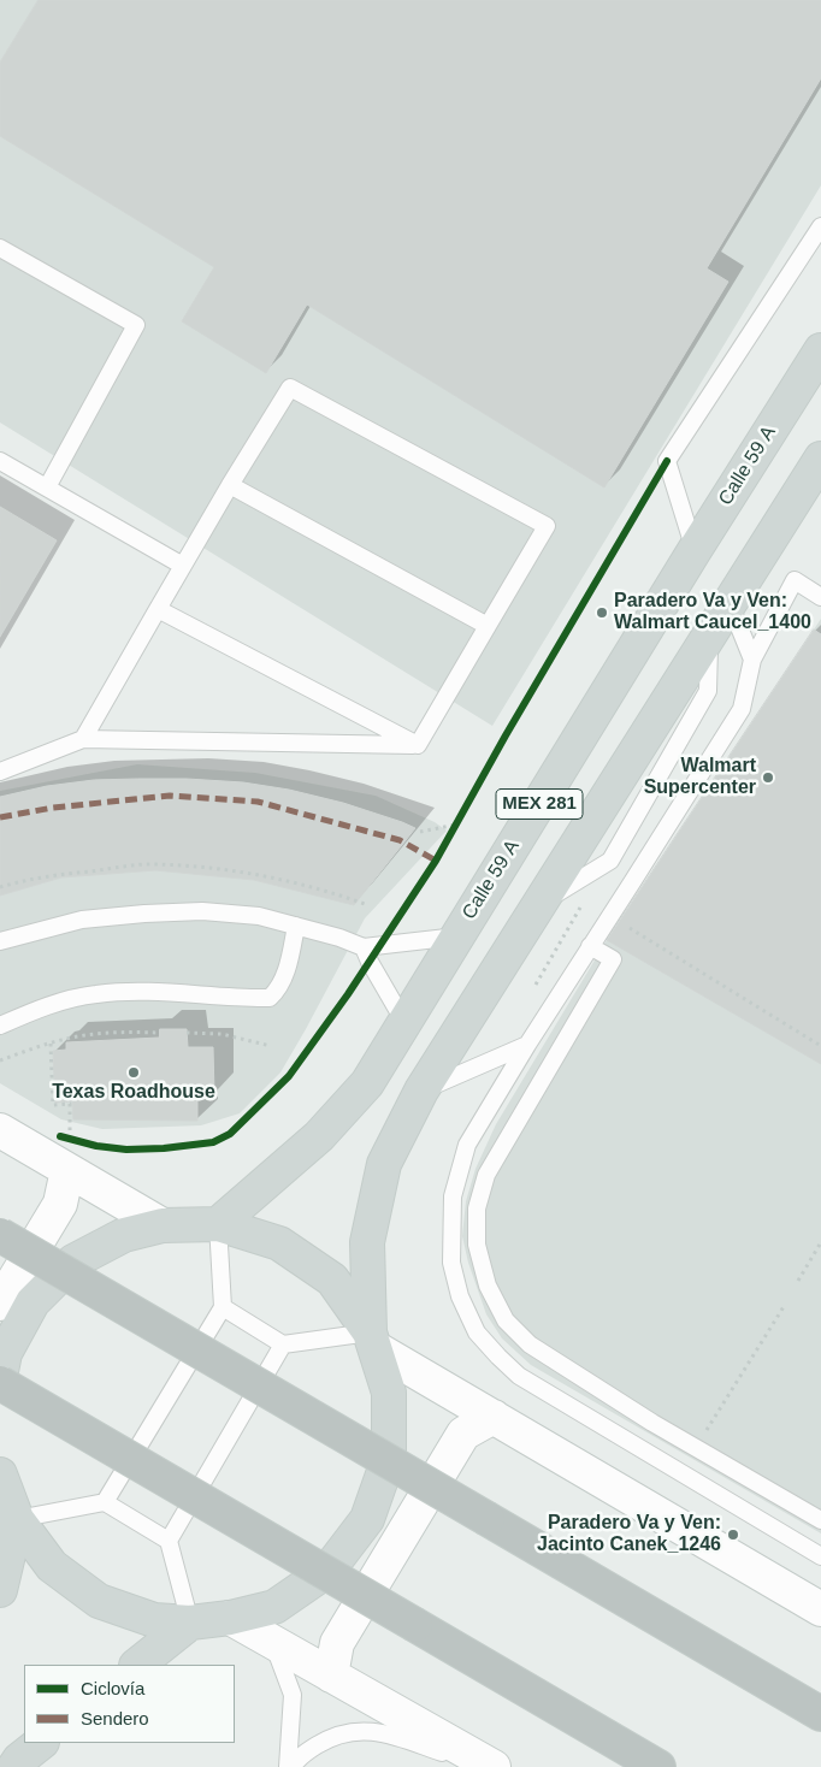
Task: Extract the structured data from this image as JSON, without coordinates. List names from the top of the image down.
{
  "streets": {
    "main road": ["Calle 59 A", "MEX 281"]
  },
  "places": [
    "Paradero Va y Ven: Walmart Caucel_1400",
    "Walmart Supercenter",
    "Texas Roadhouse",
    "Paradero Va y Ven: Jacinto Canek_1246"
  ],
  "legend": ["Ciclovía", "Sendero"]
}
